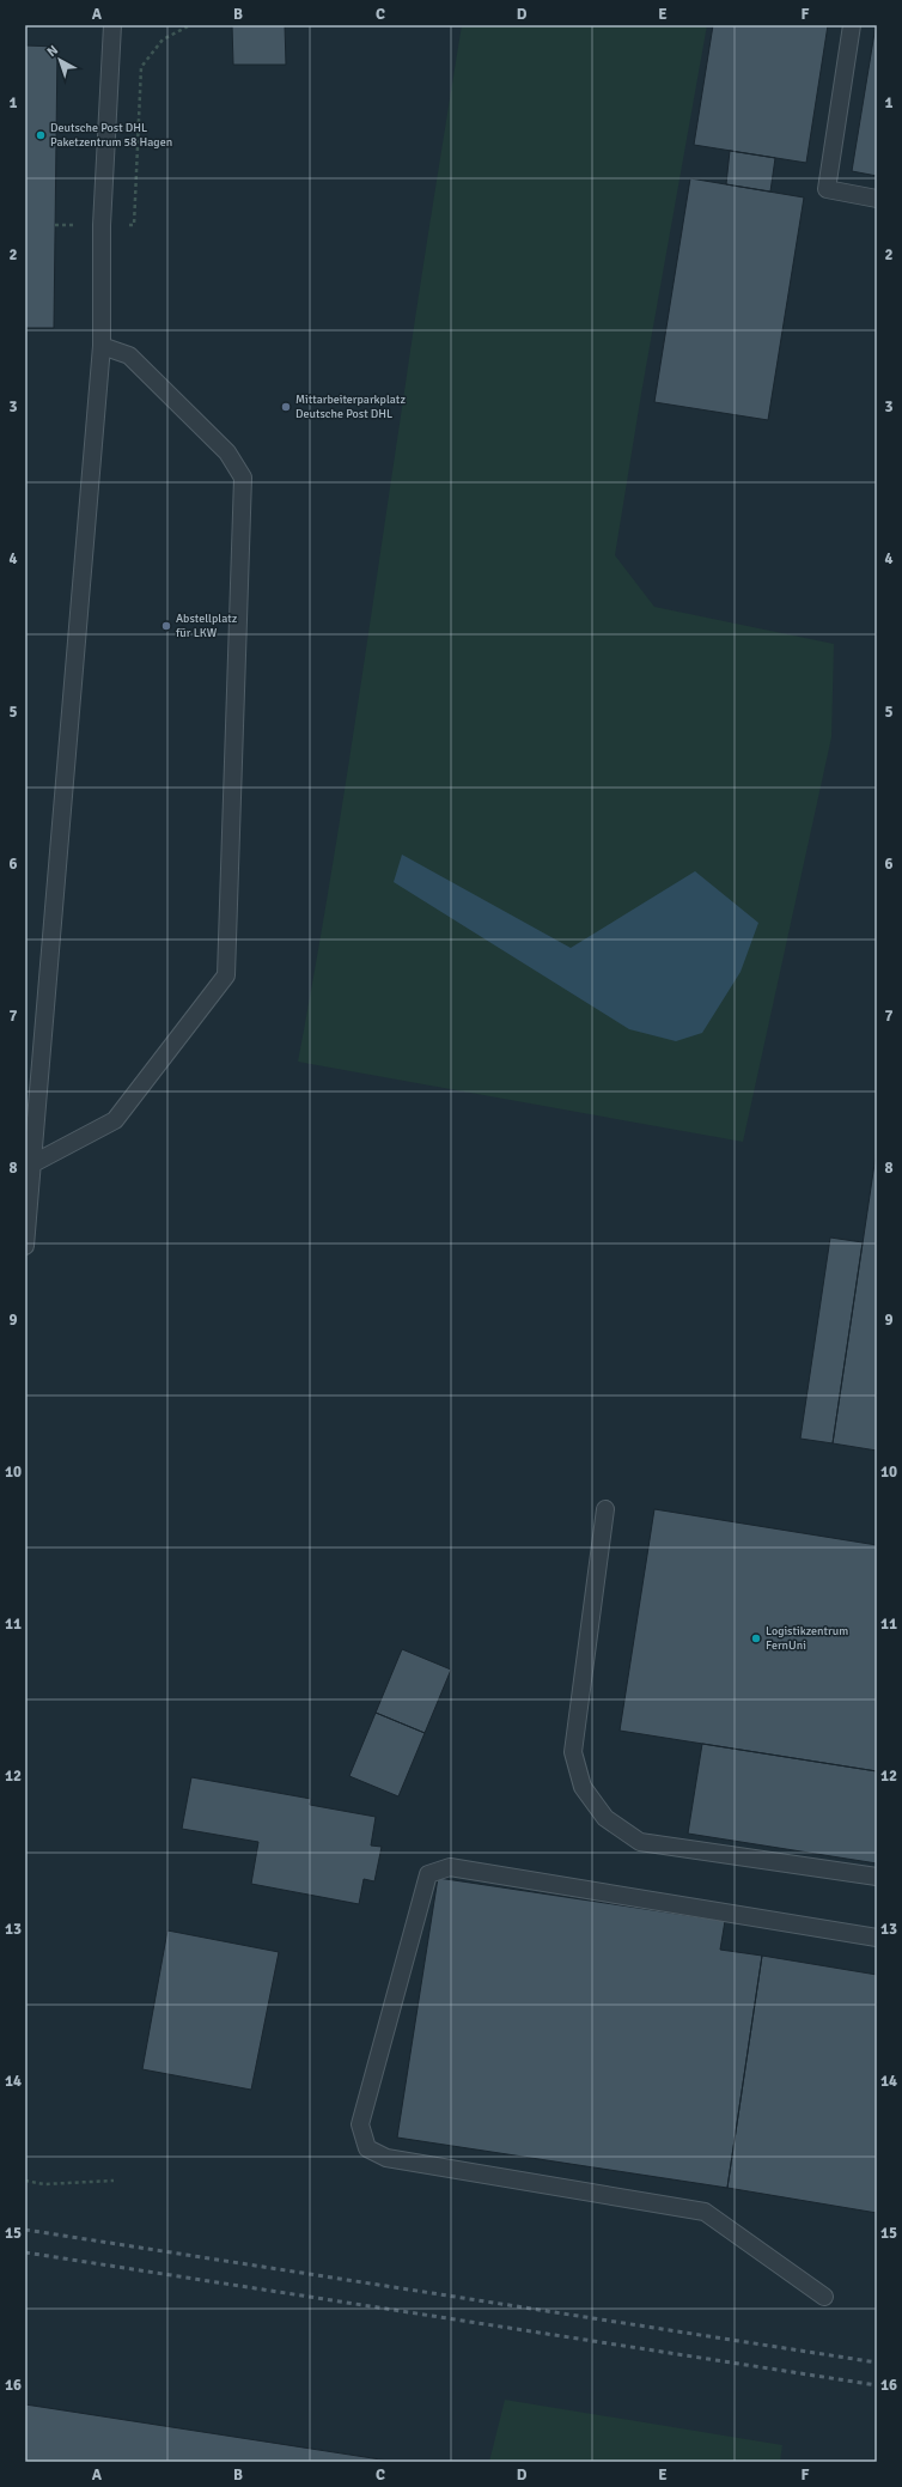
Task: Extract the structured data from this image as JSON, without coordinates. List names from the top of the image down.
{
  "places": [
    "Deutsche Post DHL Paketzentrum 58 Hagen",
    "Mittarbeiterparkplatz Deutsche Post DHL",
    "Abstellplatz für LKW",
    "Logistikzentrum FernUni"
  ],
  "north": "top left",
  "grid": {
    "columns": [
      "A",
      "B",
      "C",
      "D",
      "E",
      "F"
    ],
    "rows": [
      "1",
      "2",
      "3",
      "4",
      "5",
      "6",
      "7",
      "8",
      "9",
      "10",
      "11",
      "12",
      "13",
      "14",
      "15",
      "16"
    ]
  }
}
